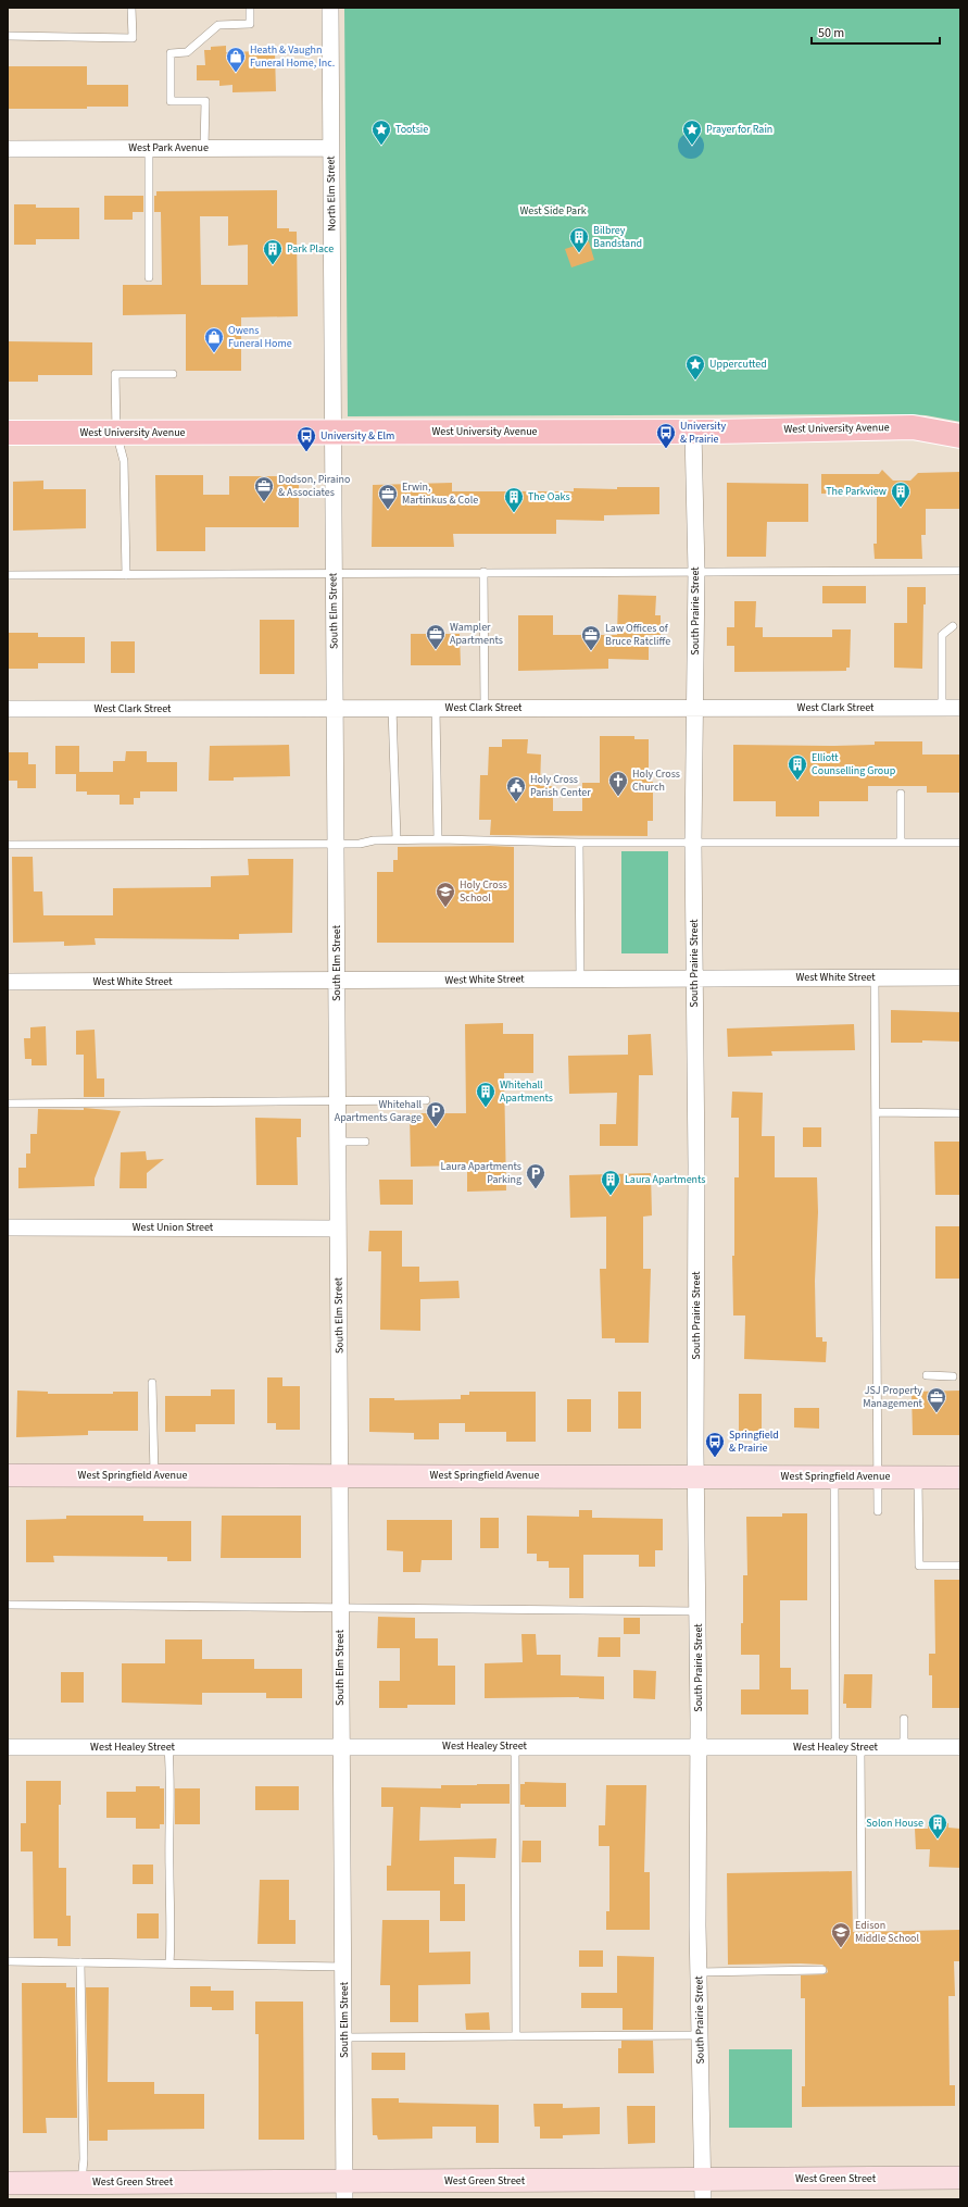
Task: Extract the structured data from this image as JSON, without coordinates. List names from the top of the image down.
{
  "streets": {
    "main road": ["West University Avenue", "West Springfield Avenue", "West Green Street"],
    "street": [
      "West Park Avenue",
      "North Elm Street",
      "South Elm Street",
      "South Prairie Street",
      "West Clark Street",
      "West White Street",
      "West Union Street",
      "West Healey Street"
    ]
  },
  "crossings": [
    ["West Park Avenue", "North Elm Street"],
    ["North Elm Street", "West University Avenue"],
    ["North Elm Street", "South Elm Street"],
    ["West University Avenue", "South Elm Street"],
    ["West University Avenue", "South Prairie Street"],
    ["South Elm Street", "West Clark Street"],
    ["South Elm Street", "West White Street"],
    ["South Elm Street", "West Union Street"],
    ["South Elm Street", "West Springfield Avenue"],
    ["South Elm Street", "West Healey Street"],
    ["South Elm Street", "West Green Street"],
    ["South Prairie Street", "West Clark Street"],
    ["South Prairie Street", "West White Street"],
    ["South Prairie Street", "West Springfield Avenue"],
    ["South Prairie Street", "West Healey Street"],
    ["South Prairie Street", "West Green Street"]
  ],
  "parks": ["West Side Park"],
  "places": {
    "shop": ["Heath & Vaughn Funeral Home, Inc.", "Owens Funeral Home"],
    "place": ["Tootsie", "Prayer for Rain", "Uppercutted"],
    "building": [
      "Bilbrey Bandstand",
      "Park Place",
      "The Parkview",
      "The Oaks",
      "Elliott Counselling Group",
      "Whitehall Apartments",
      "Laura Apartments",
      "Solon House"
    ],
    "bus stop": ["University & Prairie", "University & Elm", "Springfield & Prairie"],
    "office": [
      "Dodson, Piraino & Associates",
      "Erwin, Martinkus & Cole",
      "Wampler Apartments",
      "Law Offices of Bruce Ratcliffe",
      "JSJ Property Management"
    ],
    "church": ["Holy Cross Church"],
    "public building": ["Holy Cross Parish Center"],
    "school or university": ["Holy Cross School", "Edison Middle School"],
    "parking": ["Whitehall Apartments Garage", "Laura Apartments Parking"]
  },
  "scale_bar": "50 m"
}
